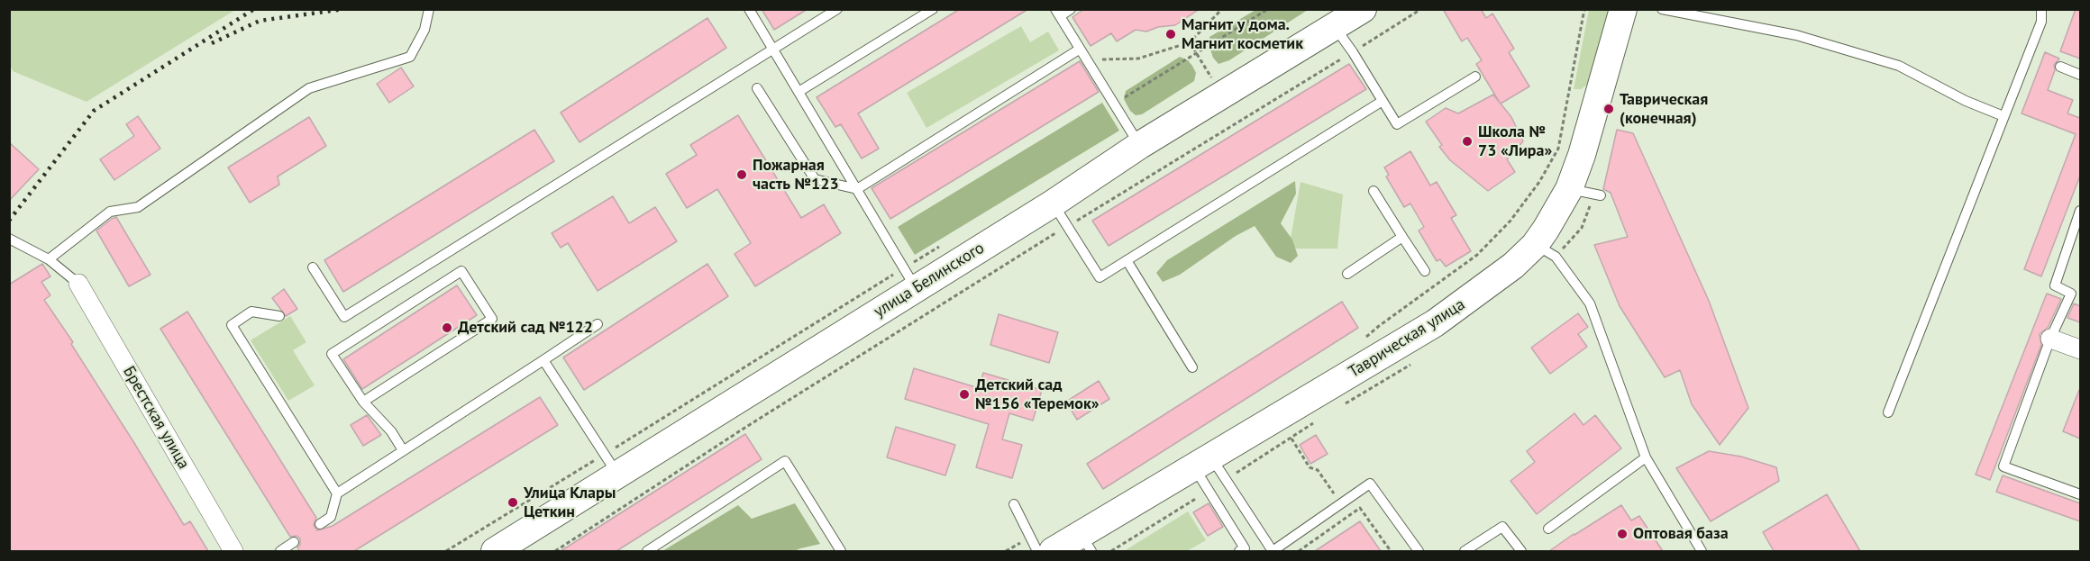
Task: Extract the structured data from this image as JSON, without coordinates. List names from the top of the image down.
{
  "streets": {
    "street": ["улица Белинского", "Таврическая улица", "Брестская улица"]
  },
  "places": [
    "Магнит у дома. Магнит косметик",
    "Таврическая (конечная)",
    "Школа № 73 «Лира»",
    "Пожарная часть №123",
    "Детский сад №122",
    "Детский сад №156 «Теремок»",
    "Улица Клары Цеткин",
    "Оптовая база"
  ]
}
